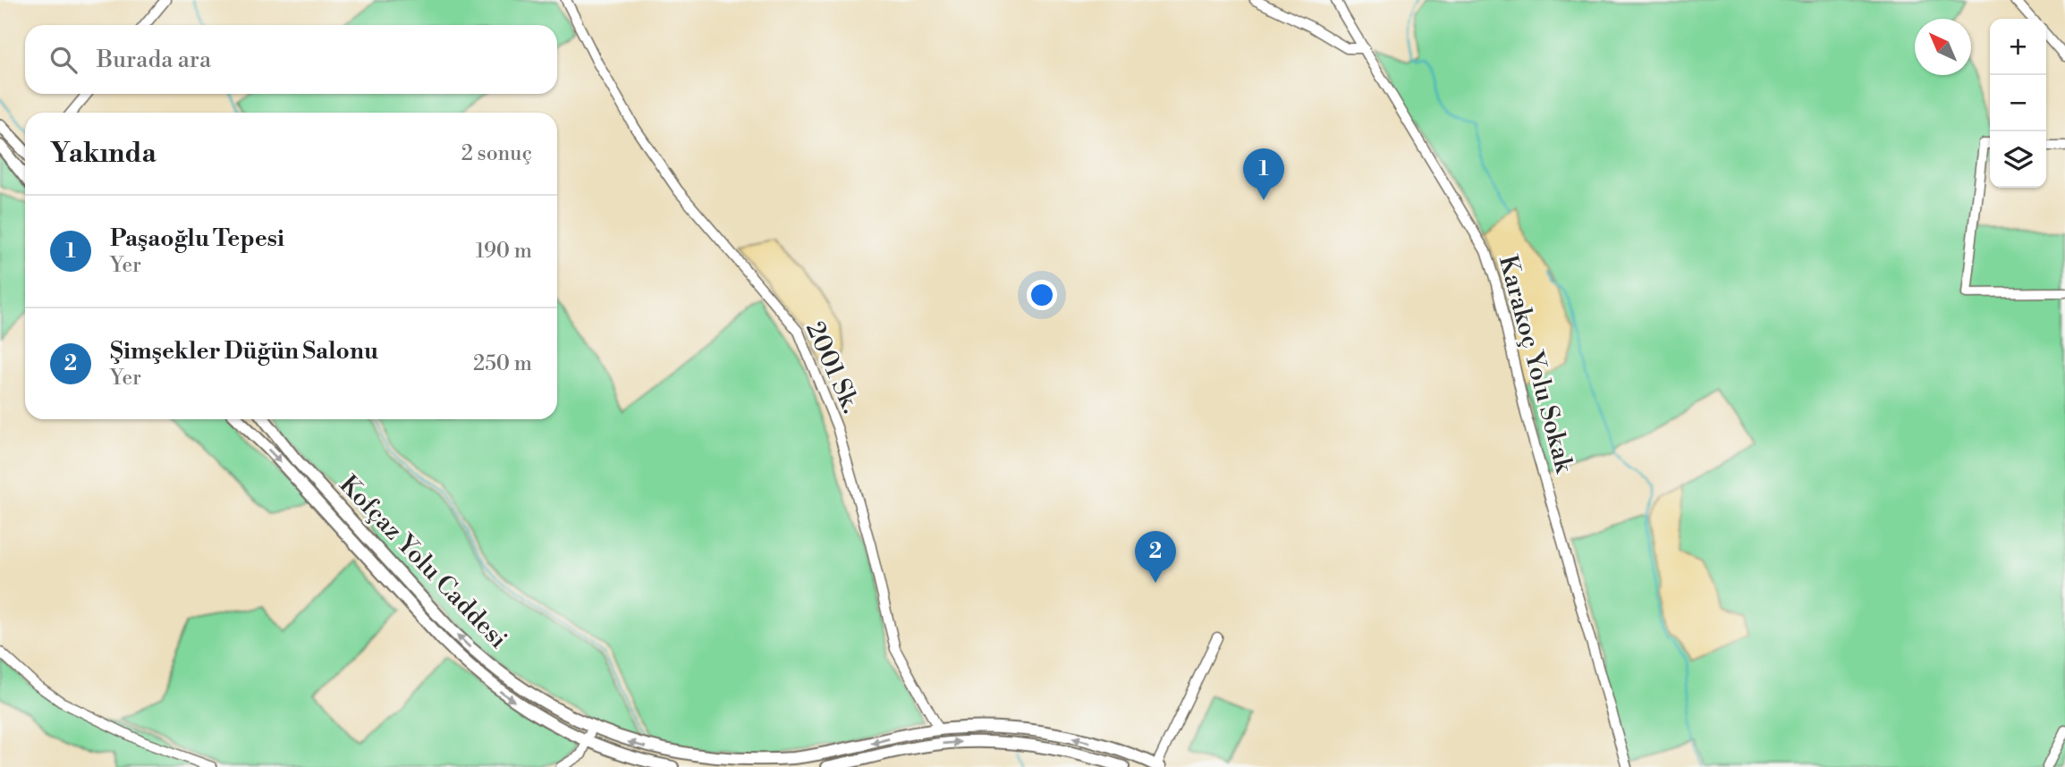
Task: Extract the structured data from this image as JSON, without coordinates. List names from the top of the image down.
{
  "streets": {
    "main road": ["Kofçaz Yolu Caddesi"],
    "street": ["Karakoç Yolu Sokak", "2001 Sk."]
  },
  "crossings": [
    ["2001 Sk.", "Kofçaz Yolu Caddesi"]
  ],
  "north": "top left",
  "page": {
    "map_buttons": ["+", "−"],
    "search": "Burada ara",
    "heading": ["Yakında", "2 sonuç"],
    "pins": ["1", "2"],
    "list": [
      {
        "mark": "1",
        "name": "Paşaoğlu Tepesi",
        "note": "Yer",
        "value": "190 m"
      },
      {
        "mark": "2",
        "name": "Şimşekler Düğün Salonu",
        "note": "Yer",
        "value": "250 m"
      }
    ]
  }
}
